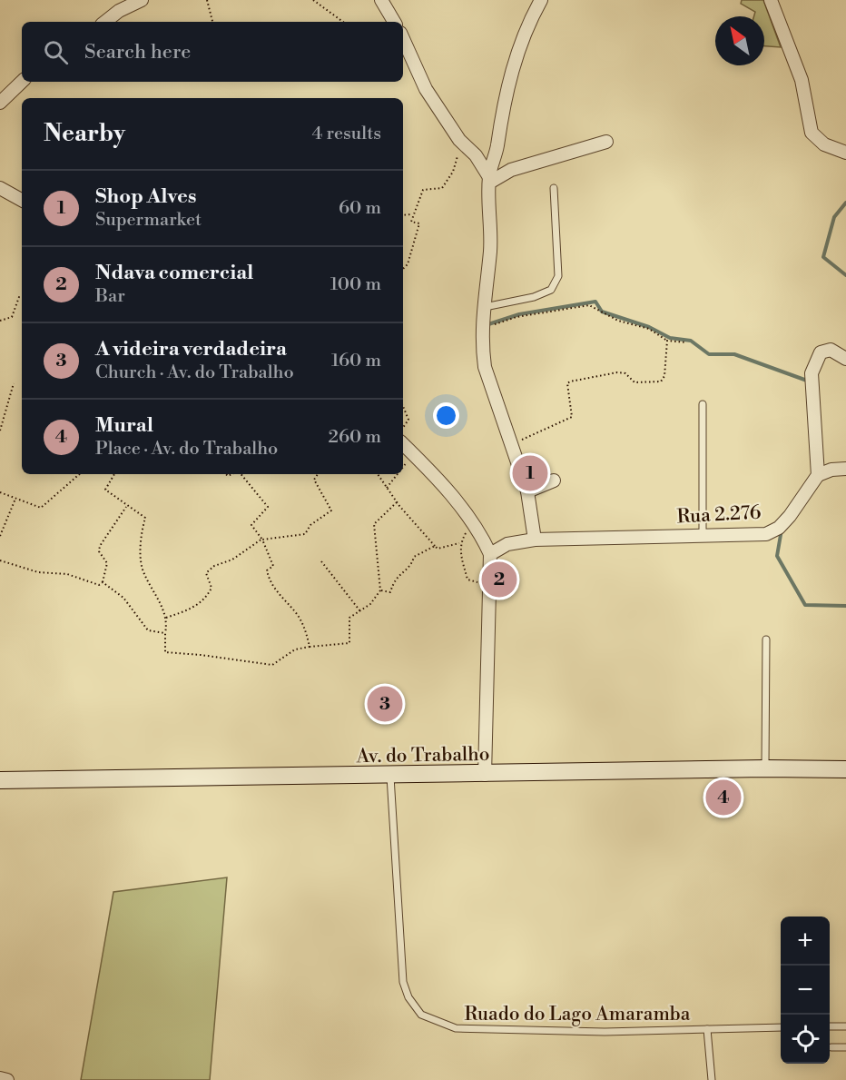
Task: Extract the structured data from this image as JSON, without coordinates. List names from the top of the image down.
{
  "streets": {
    "main road": ["Av. do Trabalho"],
    "street": ["Rua 2.276"],
    "lane": ["Ruado do Lago Amaramba"]
  },
  "crossings": [
    ["Av. do Trabalho", "Ruado do Lago Amaramba"]
  ],
  "north": "top left",
  "page": {
    "search": "Search here",
    "heading": ["Nearby", "4 results"],
    "list": [
      {
        "mark": "1",
        "name": "Shop Alves",
        "note": "Supermarket",
        "value": "60 m"
      },
      {
        "mark": "2",
        "name": "Ndava comercial",
        "note": "Bar",
        "value": "100 m"
      },
      {
        "mark": "3",
        "name": "A videira verdadeira",
        "note": "Church · Av. do Trabalho",
        "value": "160 m"
      },
      {
        "mark": "4",
        "name": "Mural",
        "note": "Place · Av. do Trabalho",
        "value": "260 m"
      }
    ],
    "pins": [
      "1",
      "2",
      "3",
      "4"
    ],
    "map_buttons": ["+", "−"]
  }
}
